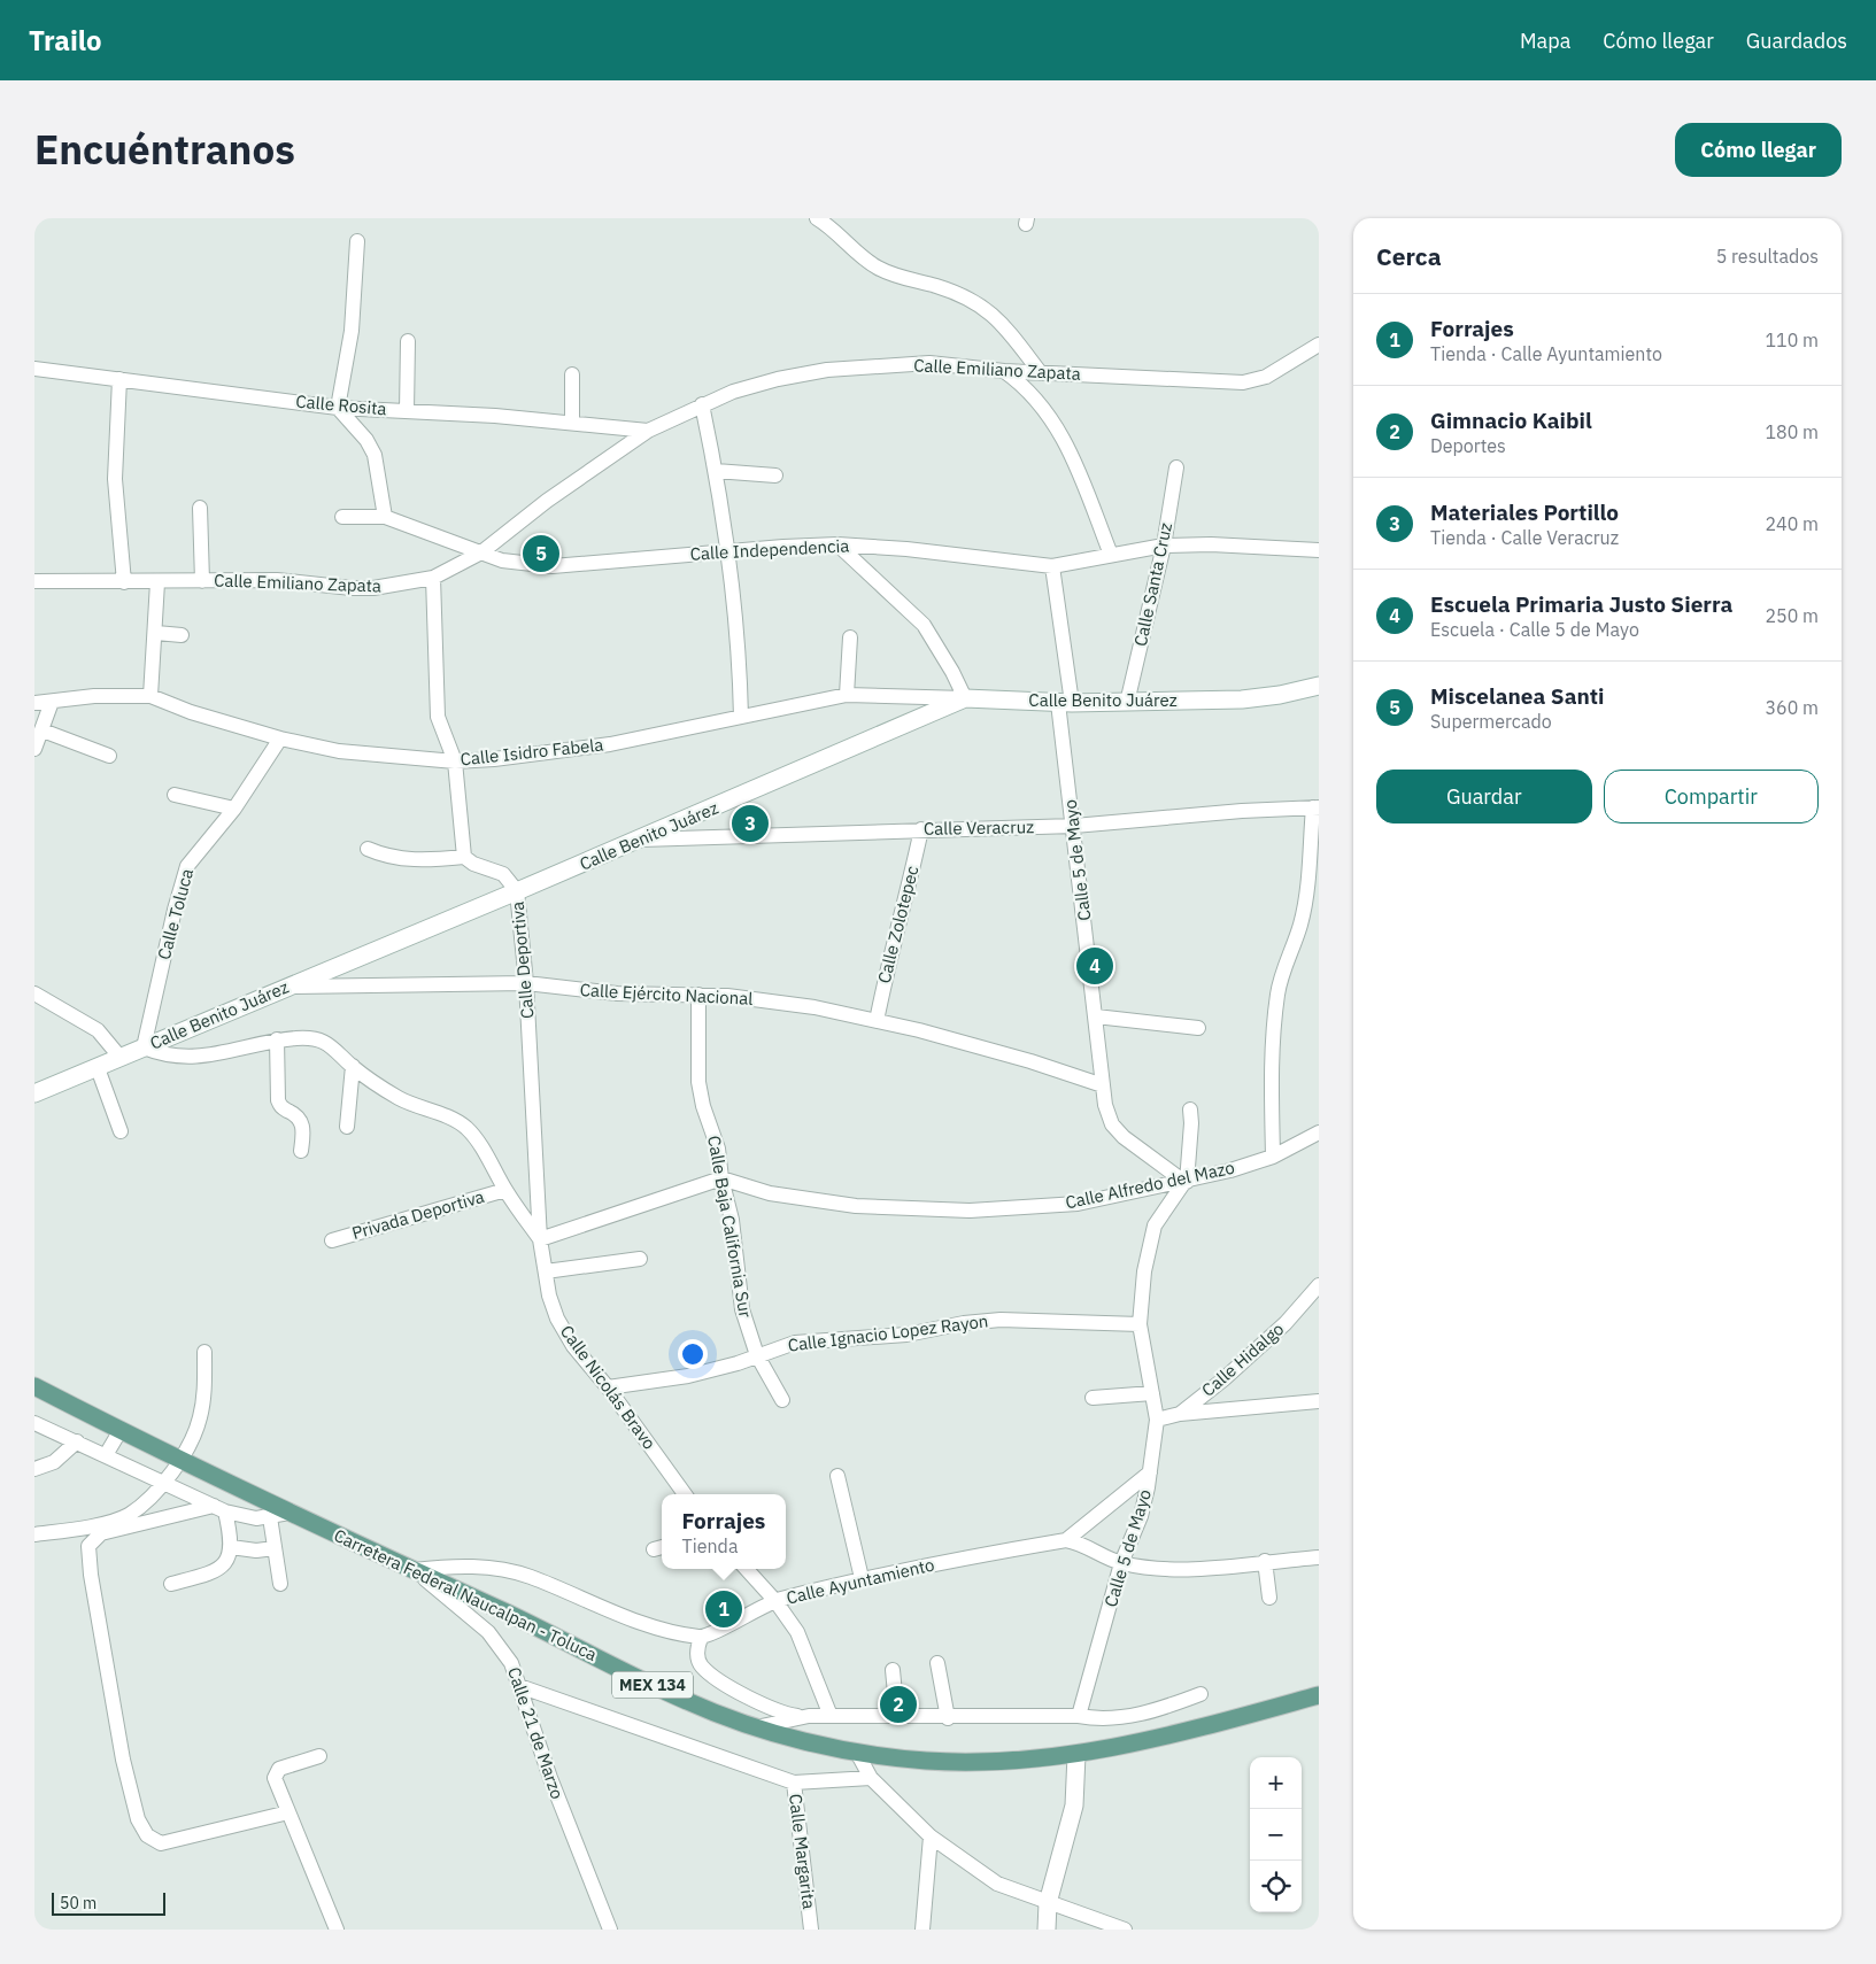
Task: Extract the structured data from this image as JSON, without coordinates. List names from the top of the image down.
{
  "streets": {
    "main road": ["Calle Benito Juárez", "Carretera Federal Naucalpan - Toluca", "MEX 134"],
    "street": [
      "Calle Emiliano Zapata",
      "Calle Rosita",
      "Calle Independencia",
      "Calle Santa Cruz",
      "Calle Isidro Fabela",
      "Calle Veracruz",
      "Calle 5 de Mayo",
      "Calle Toluca",
      "Calle Zolotepec",
      "Calle Deportiva",
      "Calle Ejército Nacional",
      "Calle Alfredo del Mazo",
      "Privada Deportiva",
      "Calle Baja California Sur",
      "Calle Ignacio Lopez Rayon",
      "Calle Hidalgo",
      "Calle Nicolás Bravo",
      "Calle Ayuntamiento",
      "Calle 21 de Marzo",
      "Calle Margarita"
    ]
  },
  "crossings": [
    ["Calle Emiliano Zapata", "Calle Rosita"],
    ["Calle Emiliano Zapata", "Calle Independencia"],
    ["Calle Independencia", "Calle Santa Cruz"],
    ["Calle Santa Cruz", "Calle Benito Juárez"],
    ["Calle Benito Juárez", "Calle Isidro Fabela"],
    ["Calle Benito Juárez", "Calle Veracruz"],
    ["Calle Benito Juárez", "Calle 5 de Mayo"],
    ["Calle Benito Juárez", "Calle Toluca"],
    ["Calle Benito Juárez", "Calle Deportiva"],
    ["Calle Benito Juárez", "Calle Ejército Nacional"],
    ["Calle Benito Juárez", "Calle Nicolás Bravo"],
    ["Calle Isidro Fabela", "Calle Toluca"],
    ["Calle Veracruz", "Calle 5 de Mayo"],
    ["Calle Veracruz", "Calle Zolotepec"],
    ["Calle 5 de Mayo", "Calle Ejército Nacional"],
    ["Calle 5 de Mayo", "Calle Alfredo del Mazo"],
    ["Calle 5 de Mayo", "Calle Ignacio Lopez Rayon"],
    ["Calle 5 de Mayo", "Calle Hidalgo"],
    ["Calle 5 de Mayo", "Calle Ayuntamiento"],
    ["Calle Toluca", "Calle Nicolás Bravo"],
    ["Calle Zolotepec", "Calle Ejército Nacional"],
    ["Calle Deportiva", "Calle Ejército Nacional"],
    ["Calle Deportiva", "Calle Nicolás Bravo"],
    ["Calle Ejército Nacional", "Calle Baja California Sur"],
    ["Calle Alfredo del Mazo", "Calle Baja California Sur"],
    ["Privada Deportiva", "Calle Nicolás Bravo"],
    ["Calle Baja California Sur", "Calle Ignacio Lopez Rayon"],
    ["Calle Ignacio Lopez Rayon", "Calle Nicolás Bravo"],
    ["Carretera Federal Naucalpan - Toluca", "Calle 21 de Marzo"]
  ],
  "scale_bar": "50 m",
  "page": {
    "header": "Trailo",
    "nav": ["Mapa", "Cómo llegar", "Guardados"],
    "title": "Encuéntranos",
    "buttons": [
      "Cómo llegar",
      ["Guardar", "Compartir"]
    ],
    "heading": ["Cerca", "5 resultados"],
    "list": [
      {
        "mark": "1",
        "name": "Forrajes",
        "note": "Tienda · Calle Ayuntamiento",
        "value": "110 m"
      },
      {
        "mark": "2",
        "name": "Gimnacio Kaibil",
        "note": "Deportes",
        "value": "180 m"
      },
      {
        "mark": "3",
        "name": "Materiales Portillo",
        "note": "Tienda · Calle Veracruz",
        "value": "240 m"
      },
      {
        "mark": "4",
        "name": "Escuela Primaria Justo Sierra",
        "note": "Escuela · Calle 5 de Mayo",
        "value": "250 m"
      },
      {
        "mark": "5",
        "name": "Miscelanea Santi",
        "note": "Supermercado",
        "value": "360 m"
      }
    ],
    "pins": [
      "5",
      "3",
      "4",
      "1",
      "2"
    ],
    "popup": ["Forrajes", "Tienda"],
    "map_buttons": ["+", "−"],
    "scale": "50 m"
  }
}
